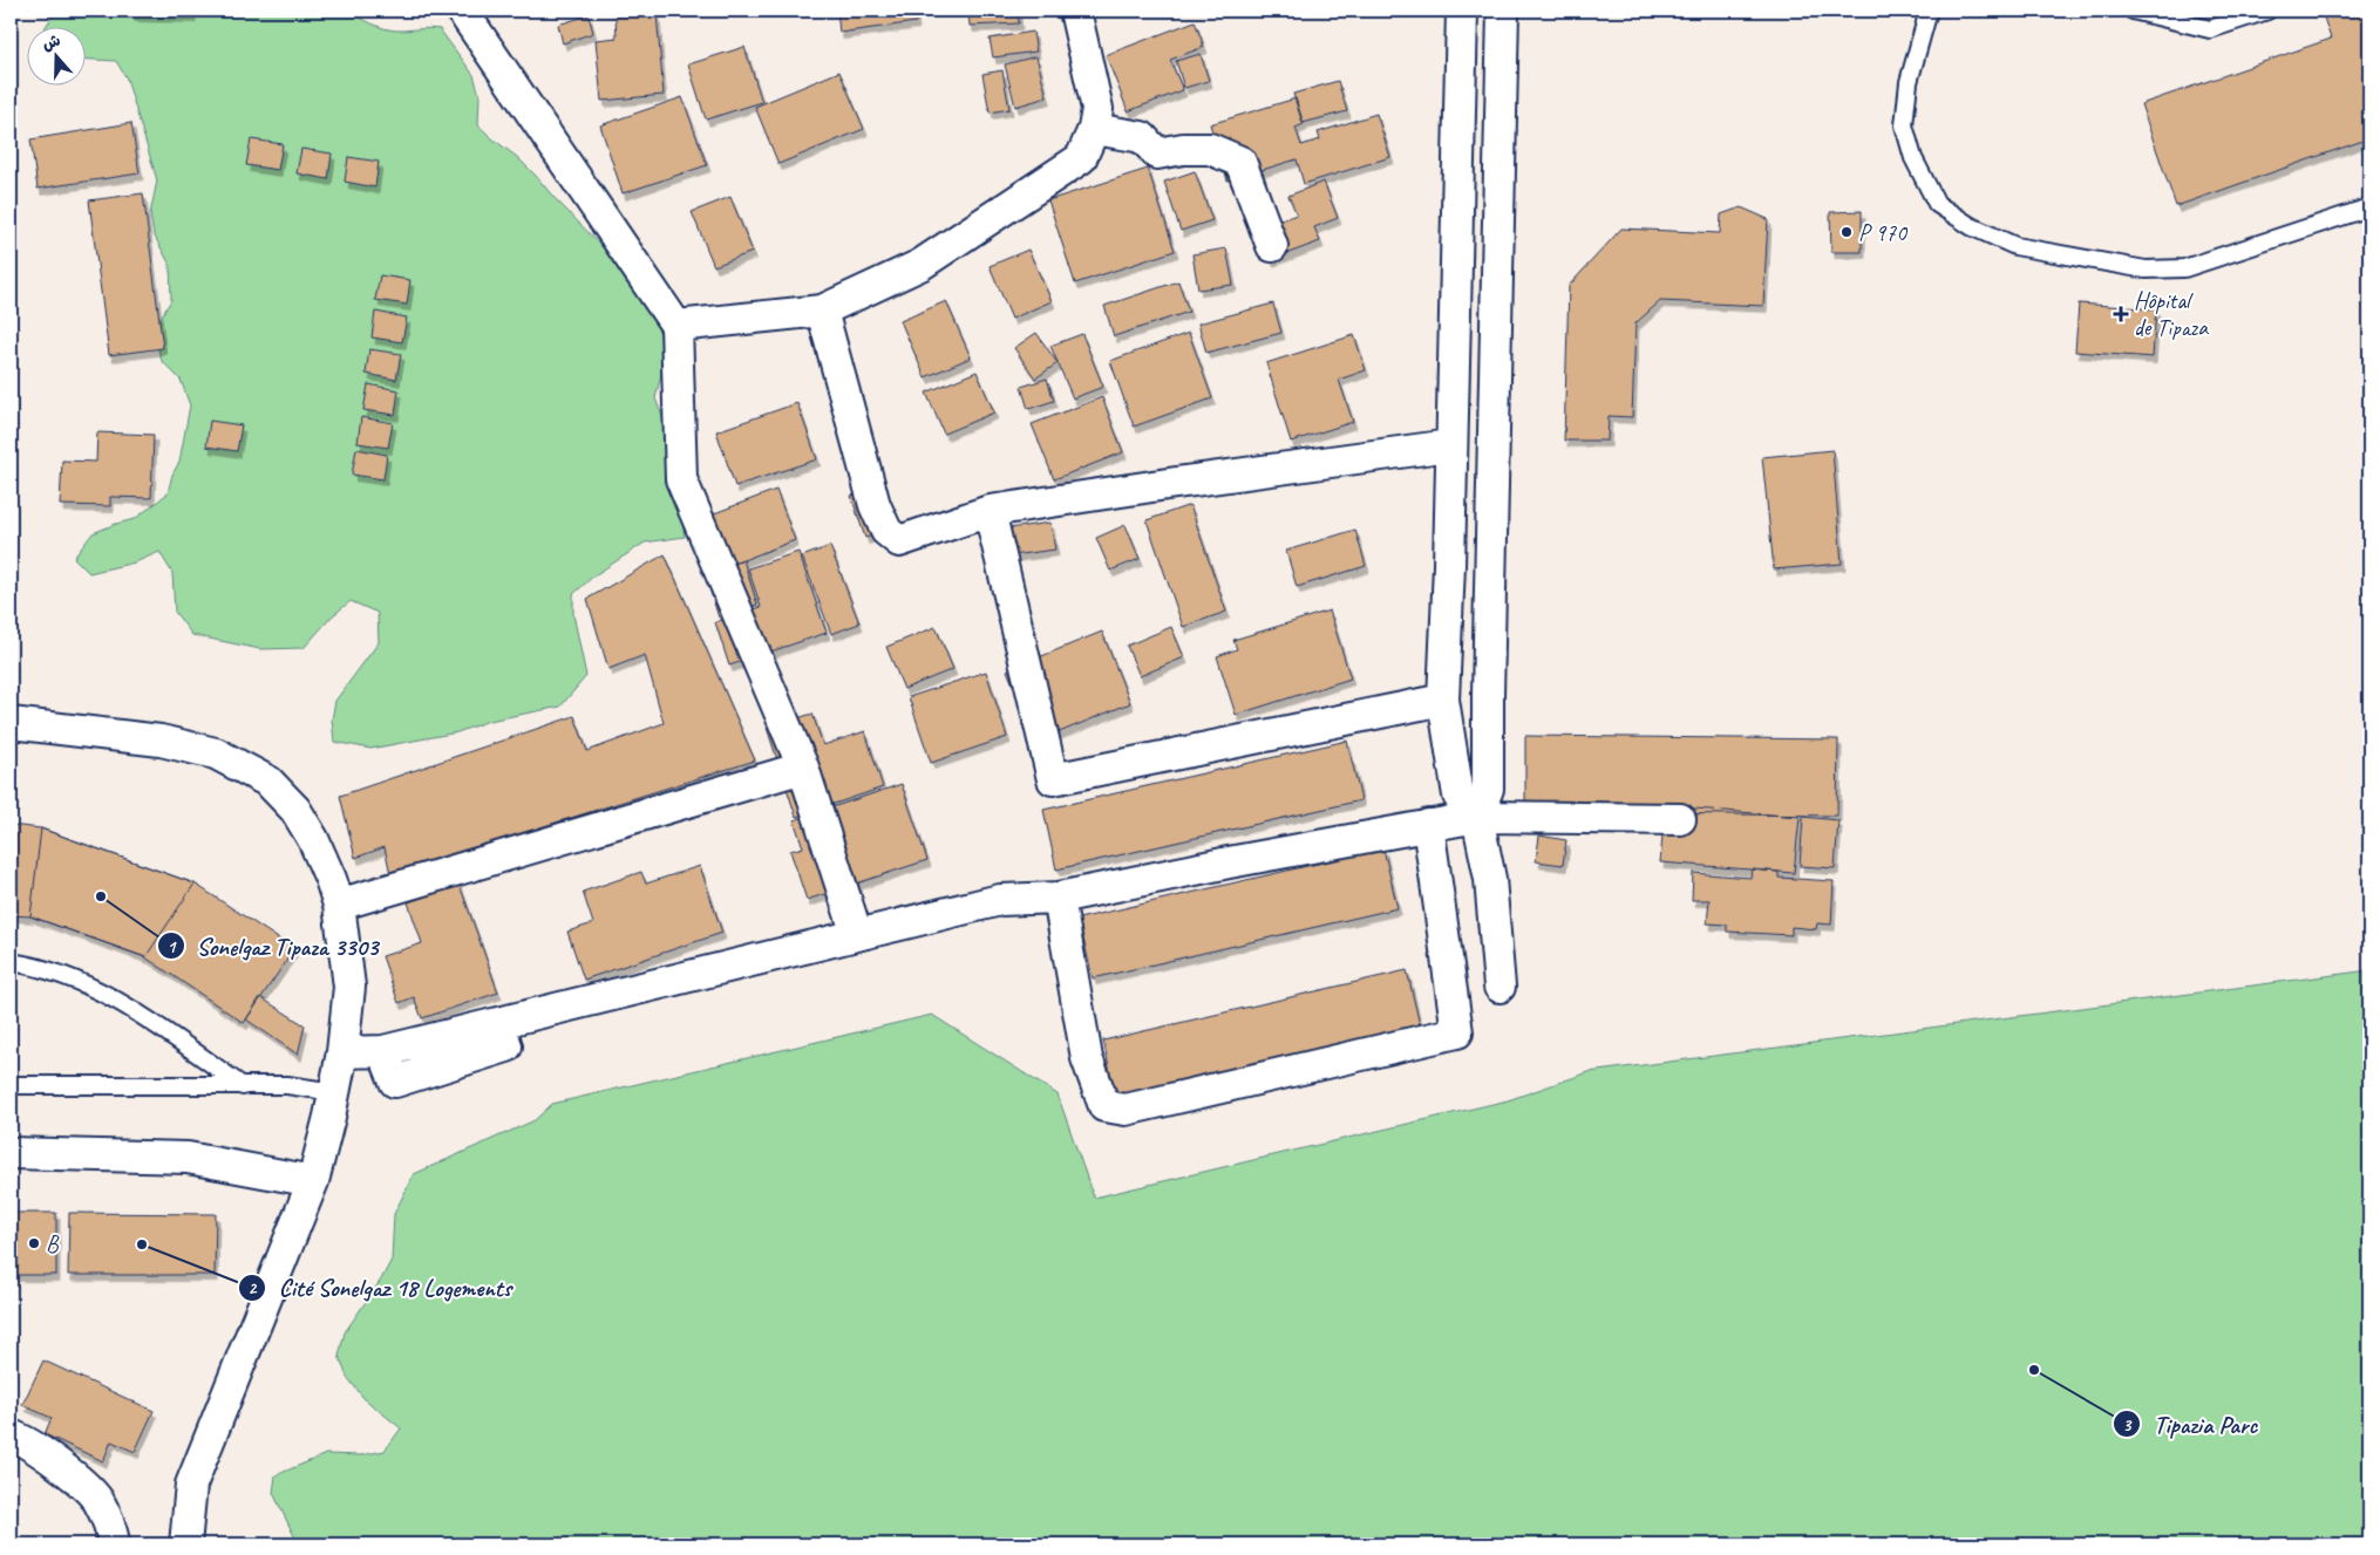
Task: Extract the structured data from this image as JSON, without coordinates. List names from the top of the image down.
{
  "places": {
    "other": [
      "P 970",
      "Sonelgaz Tipaza 3303",
      "B",
      "Cité Sonelgaz 18 Logements",
      "Tipazia Parc"
    ],
    "health": ["Hôpital de Tipaza"]
  },
  "north": "top"
}
